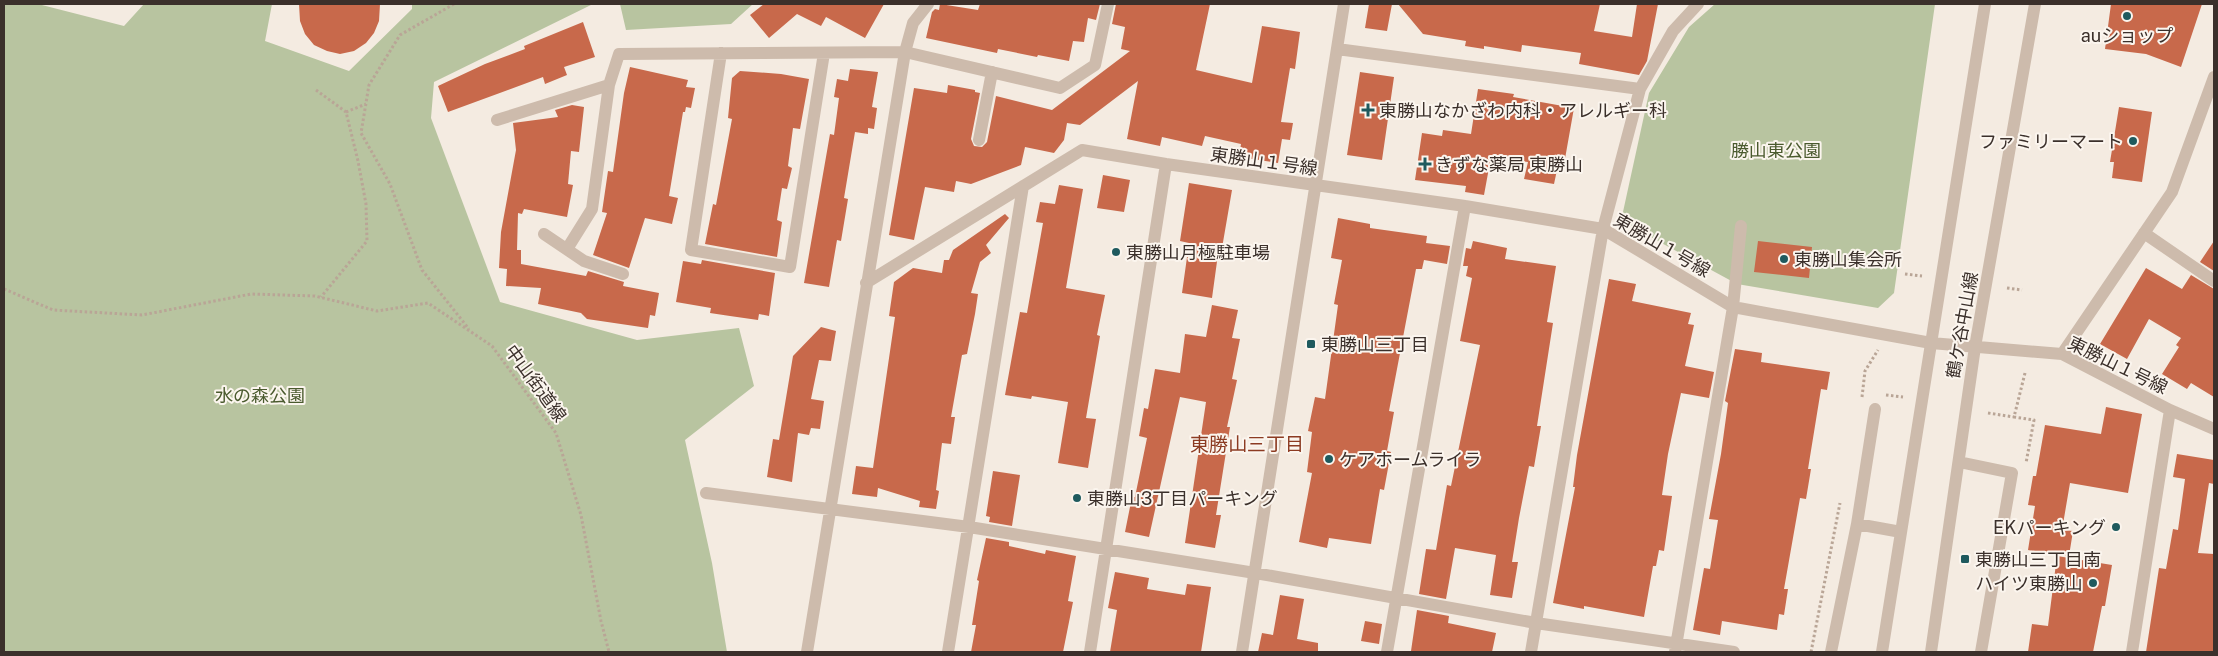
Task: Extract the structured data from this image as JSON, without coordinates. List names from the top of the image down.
{
  "streets": {
    "street": ["東勝山１号線", "鶴ケ谷中山線"],
    "path": ["中山街道線"]
  },
  "crossings": [
    ["東勝山１号線", "鶴ケ谷中山線"]
  ],
  "districts": ["東勝山三丁目"],
  "parks": ["勝山東公園", "水の森公園"],
  "places": {
    "other": [
      "auショップ",
      "ファミリーマート",
      "東勝山月極駐車場",
      "東勝山集会所",
      "ケアホームライラ",
      "東勝山3丁目パーキング",
      "EKパーキング",
      "ハイツ東勝山"
    ],
    "health": ["東勝山なかざわ内科・アレルギー科", "きずな薬局 東勝山"],
    "transit": ["東勝山三丁目", "東勝山三丁目南"]
  }
}
